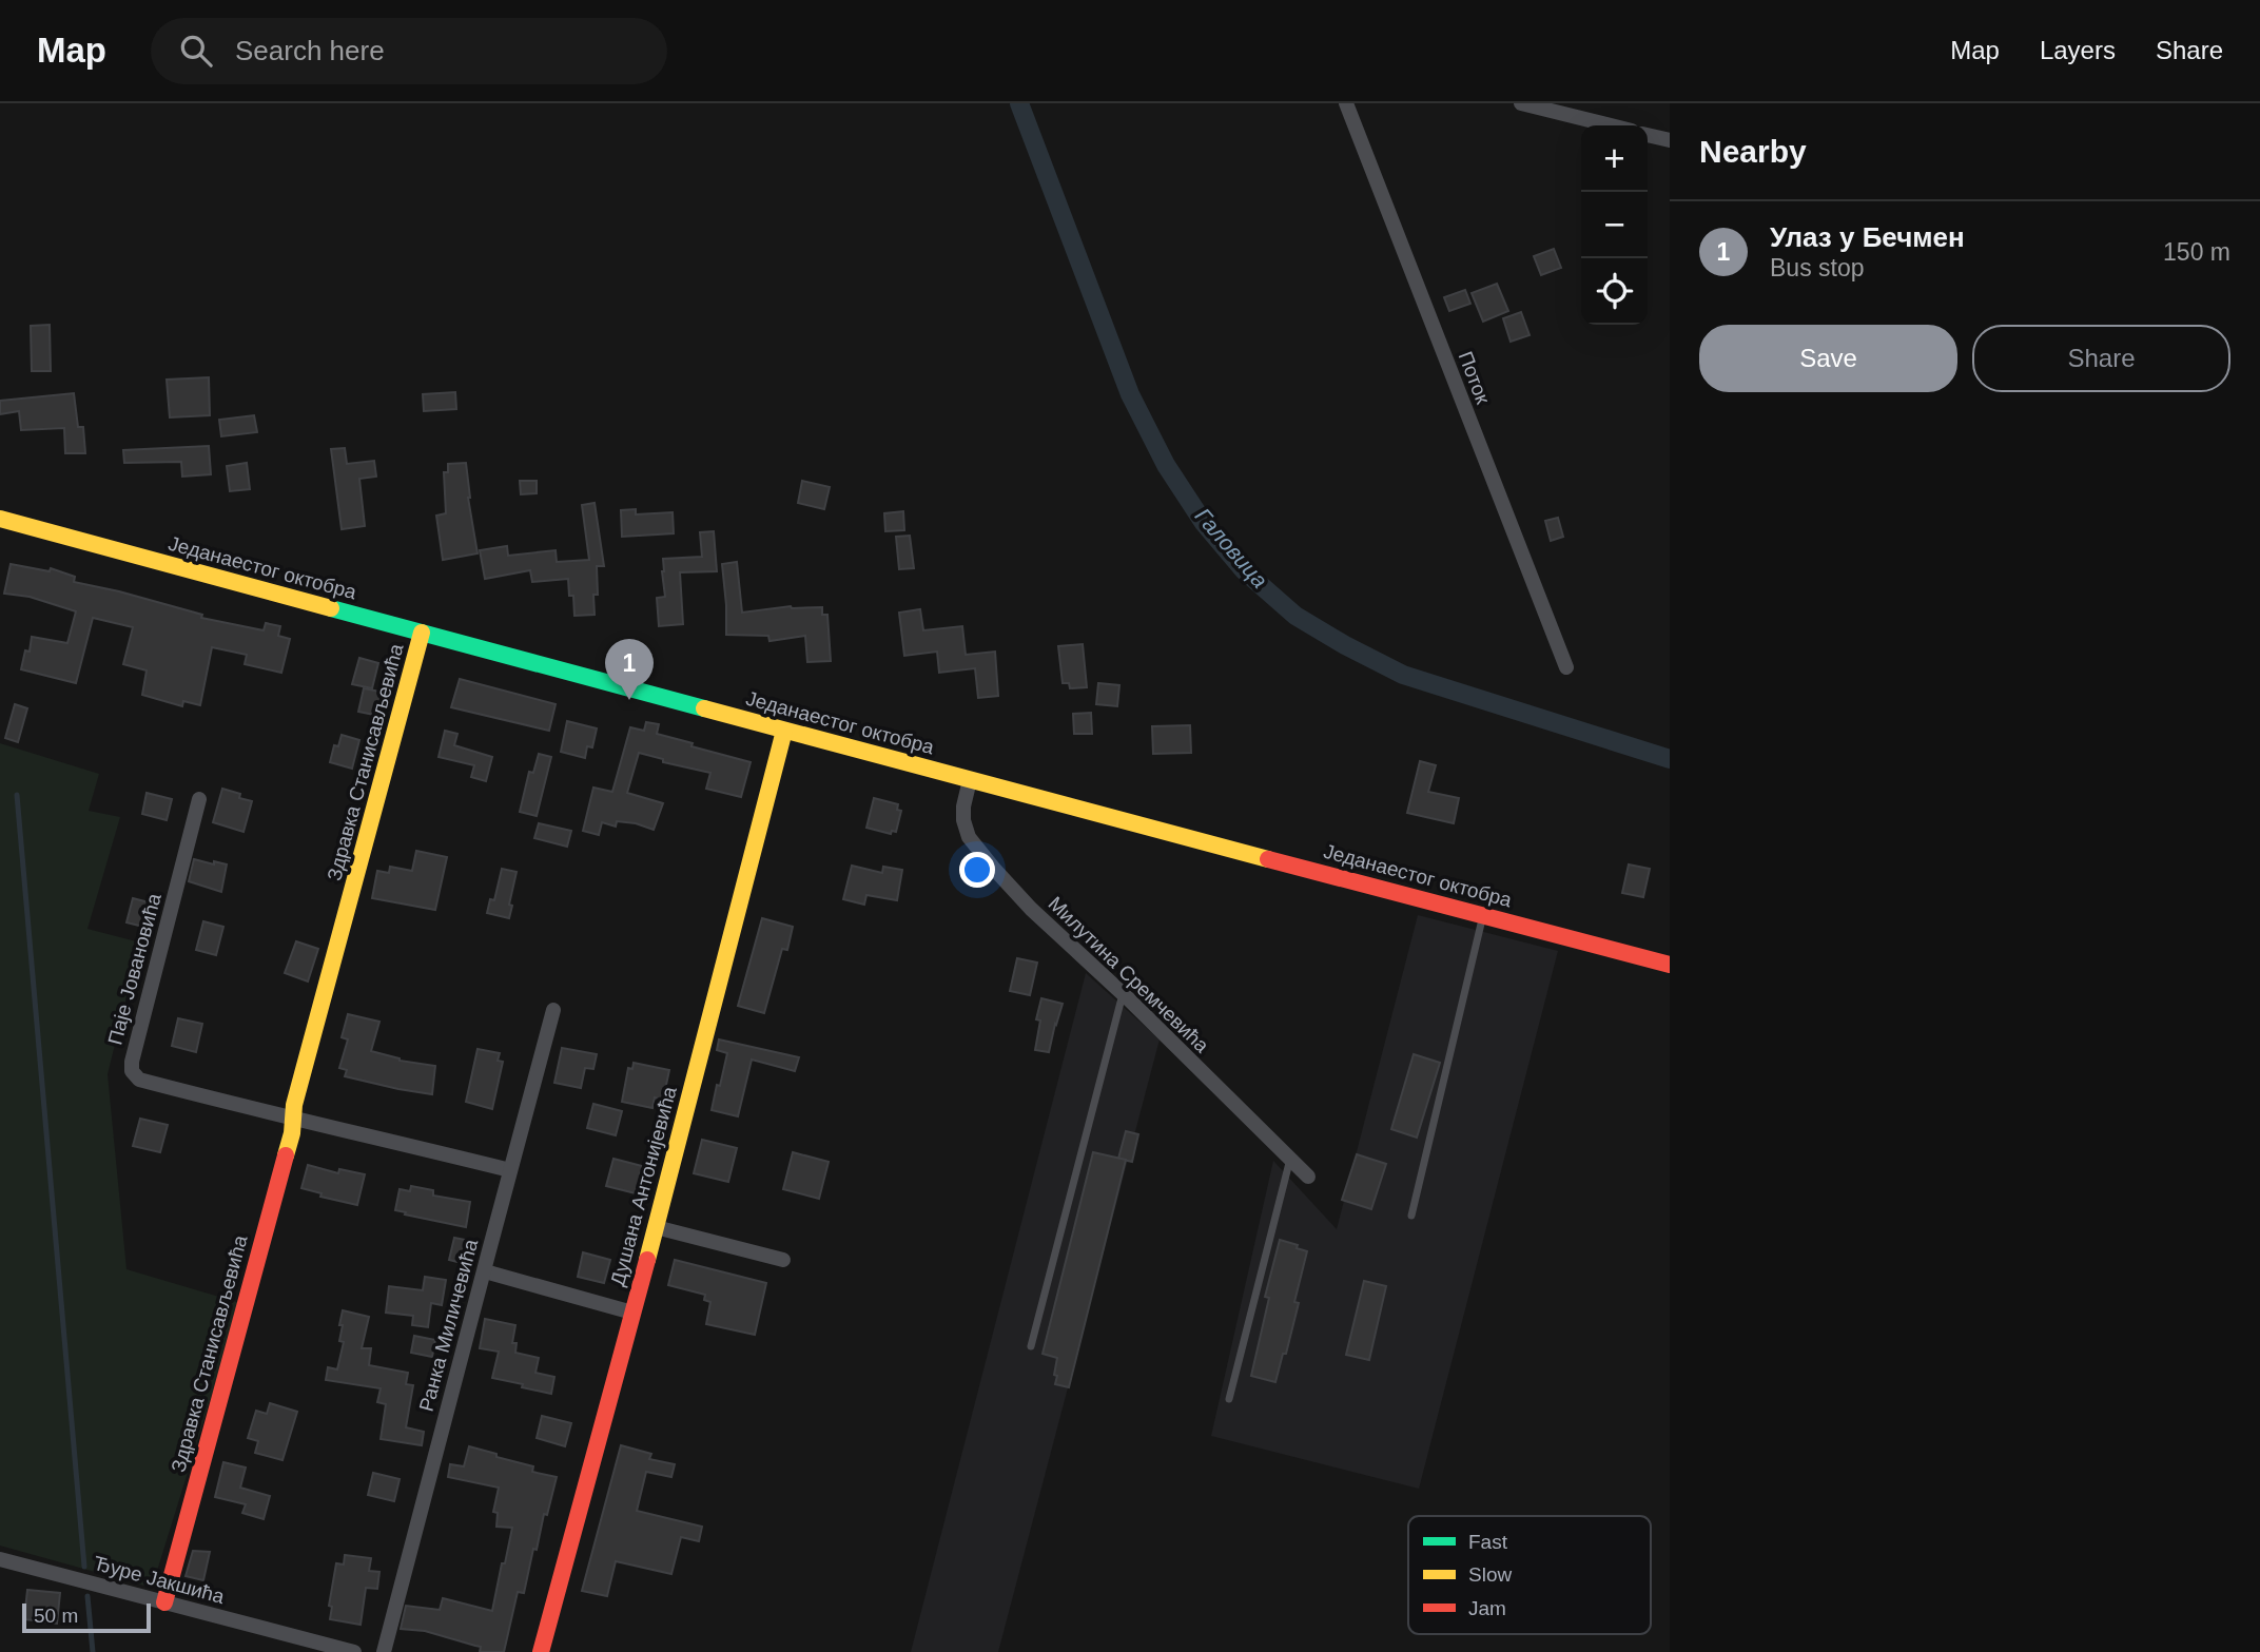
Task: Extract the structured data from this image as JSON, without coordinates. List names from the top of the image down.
{
  "streets": {
    "street": [
      "Поток",
      "Једанаестог октобра",
      "Здравка Станисављевића",
      "Паје Јовановића",
      "Милутина Сремчевића",
      "Душана Антонијевића",
      "Ранка Миличевића",
      "Ђуре Јакшића"
    ]
  },
  "crossings": [
    ["Једанаестог октобра", "Здравка Станисављевића"],
    ["Једанаестог октобра", "Милутина Сремчевића"],
    ["Једанаестог октобра", "Душана Антонијевића"],
    ["Здравка Станисављевића", "Паје Јовановића"],
    ["Здравка Станисављевића", "Ђуре Јакшића"]
  ],
  "water": ["Галовица"],
  "legend": ["Fast", "Slow", "Jam"],
  "scale_bar": "50 m",
  "page": {
    "header": "Map",
    "search": "Search here",
    "nav": ["Map", "Layers", "Share"],
    "heading": "Nearby",
    "map_buttons": ["+", "−"],
    "list": [
      {
        "mark": "1",
        "name": "Улаз у Бечмен",
        "note": "Bus stop",
        "value": "150 m"
      }
    ],
    "buttons": ["Save", "Share"],
    "pins": "1",
    "scale": "50 m"
  }
}
